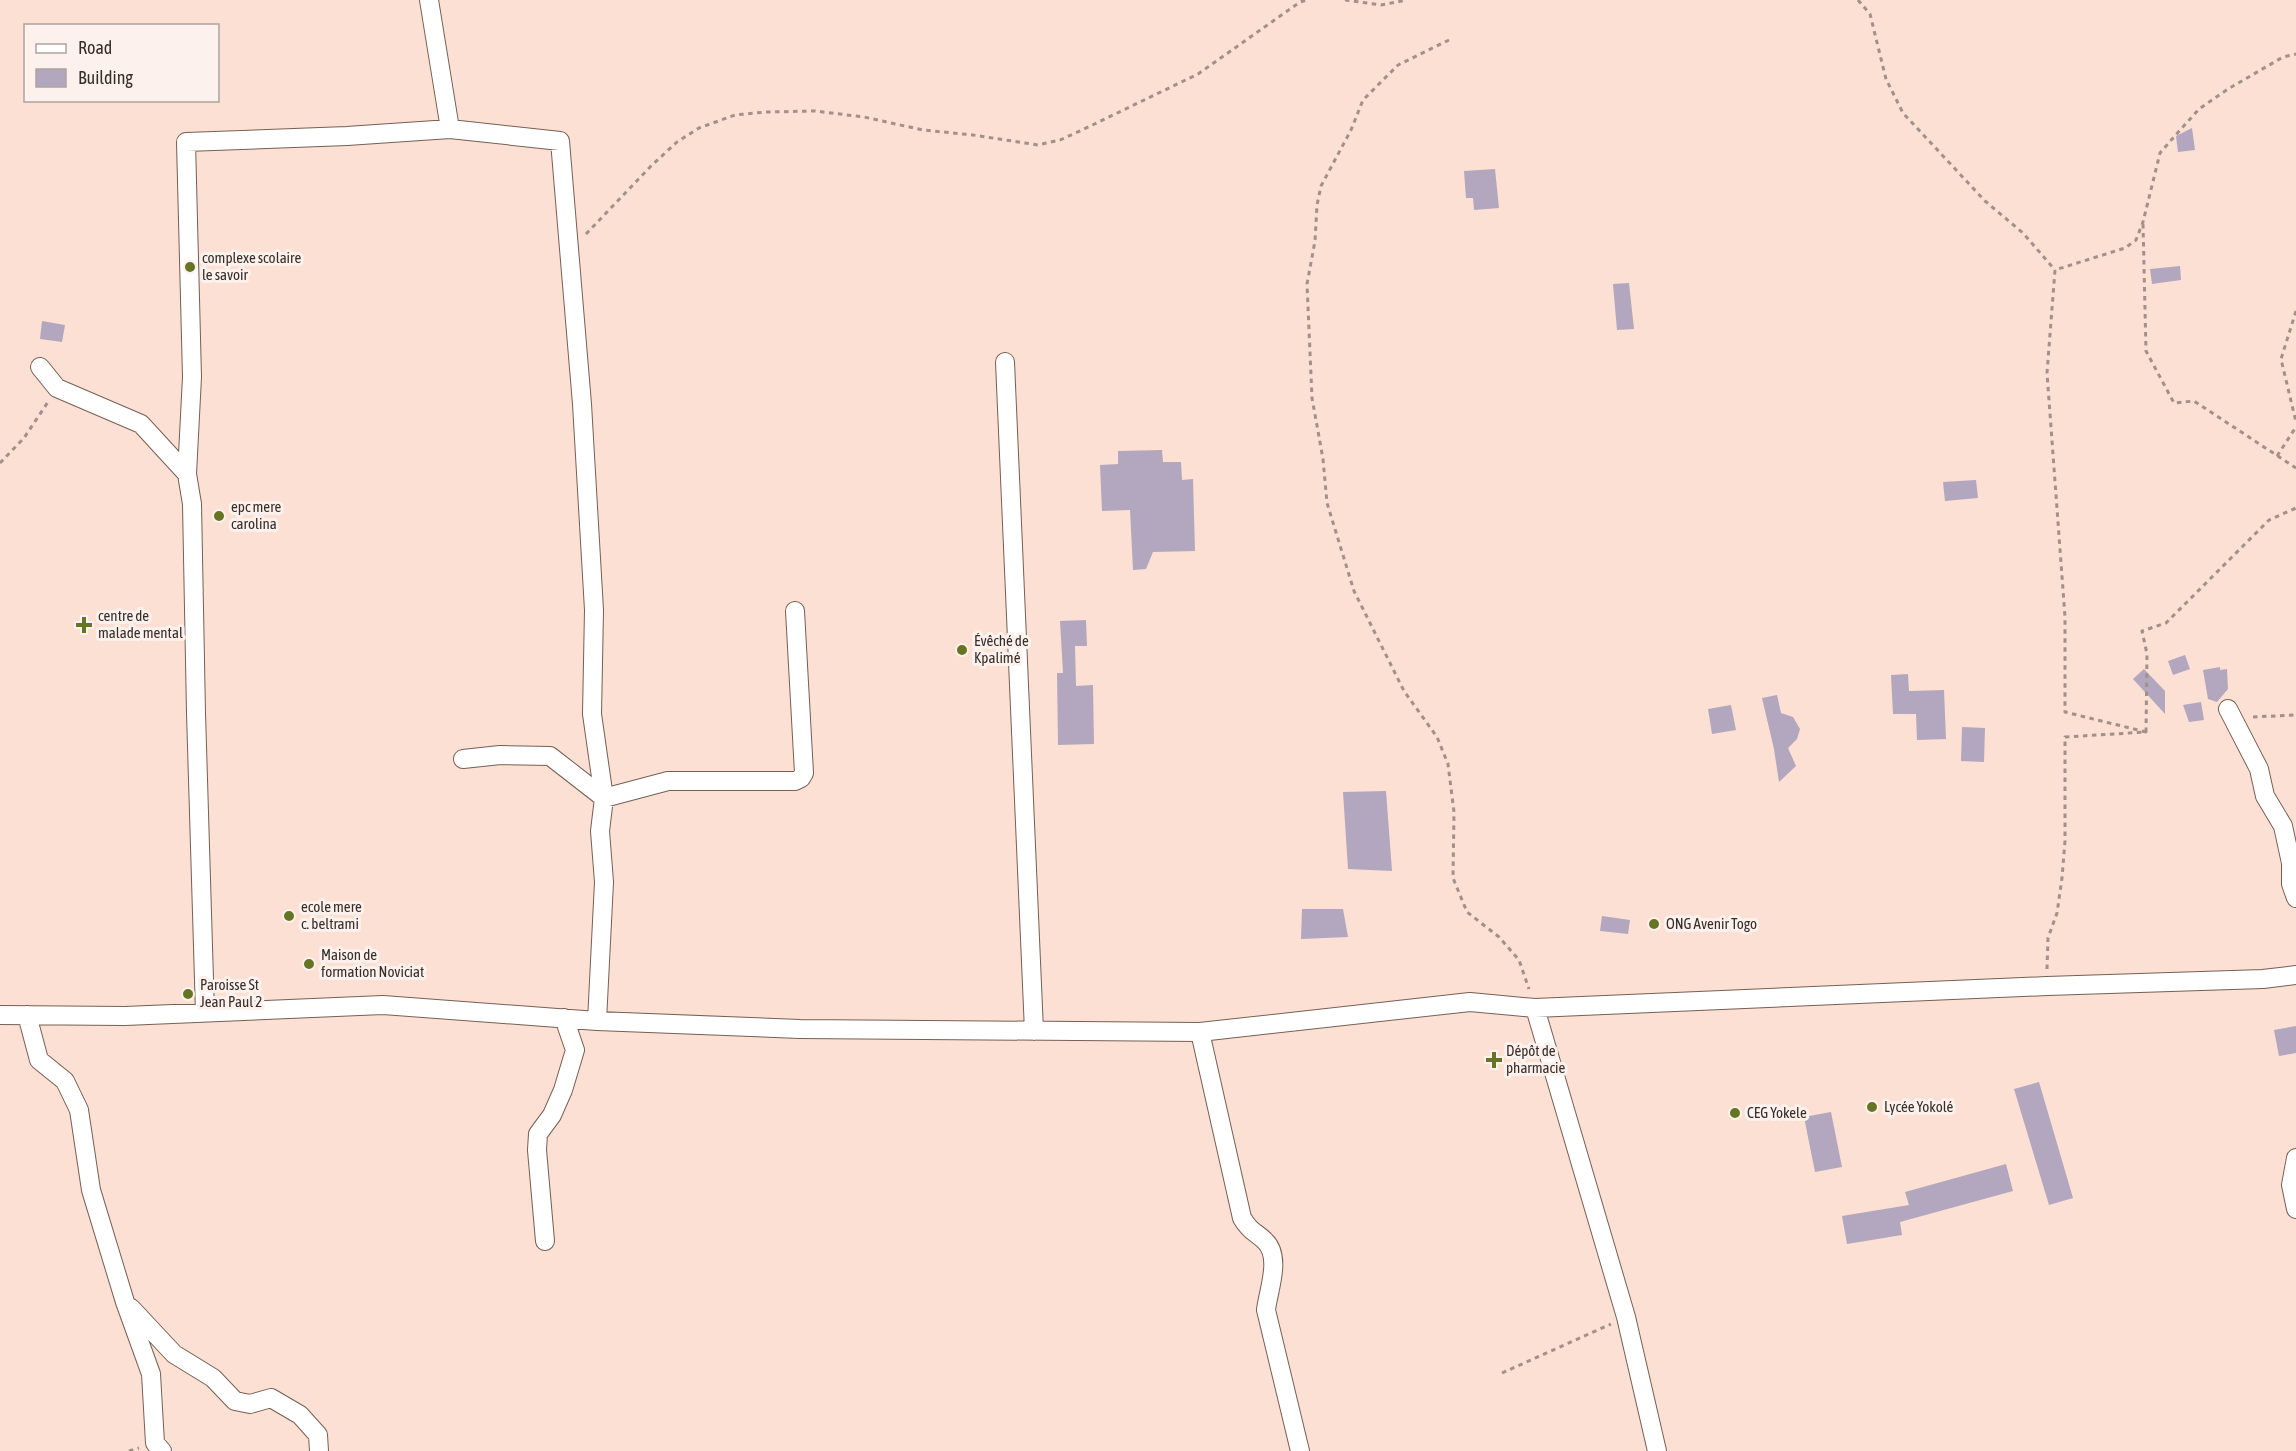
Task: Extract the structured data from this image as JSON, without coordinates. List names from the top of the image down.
{
  "places": {
    "other": [
      "complexe scolaire le savoir",
      "epc mere carolina",
      "Évêché de Kpalimé",
      "ecole mere c. beltrami",
      "ONG Avenir Togo",
      "Maison de formation Noviciat",
      "Paroisse St Jean Paul 2",
      "Lycée Yokolé",
      "CEG Yokele"
    ],
    "health": ["centre de malade mental", "Dépôt de pharmacie"]
  },
  "legend": ["Road", "Building"]
}
